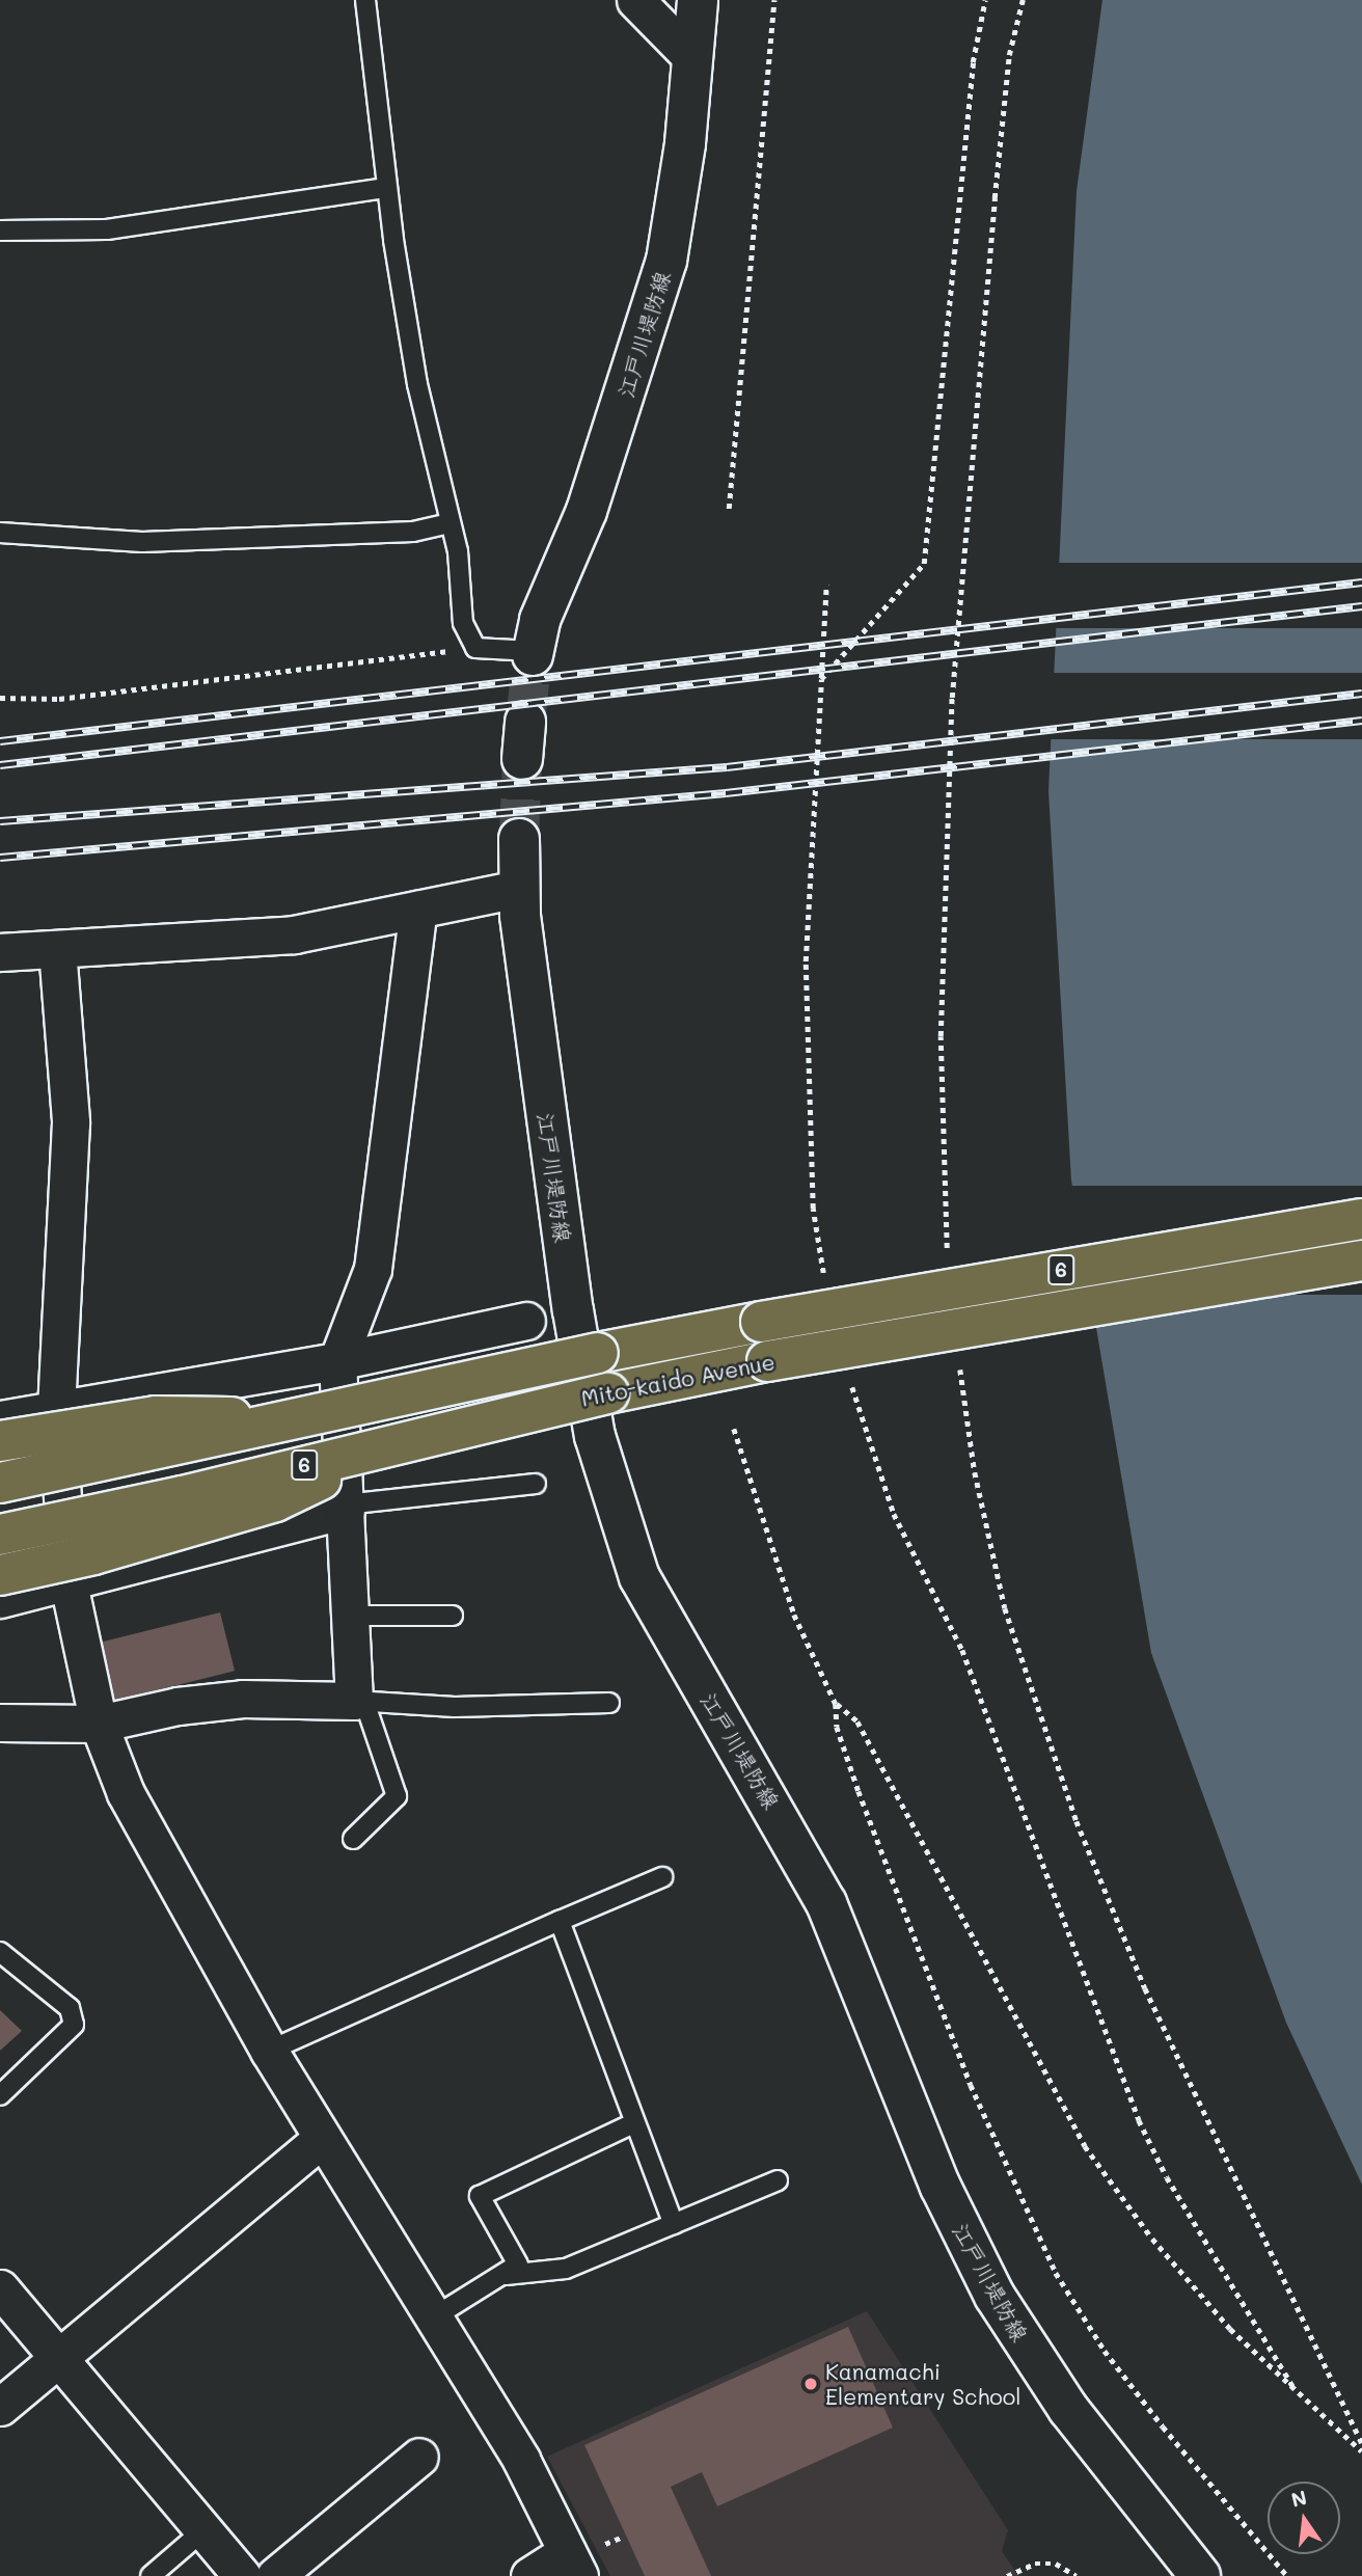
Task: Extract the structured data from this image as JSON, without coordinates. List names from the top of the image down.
{
  "streets": {
    "highway": ["6", "Mito-kaido Avenue"],
    "main road": ["江戸川堤防線"]
  },
  "places": ["Kanamachi Elementary School"],
  "north": "top"
}
